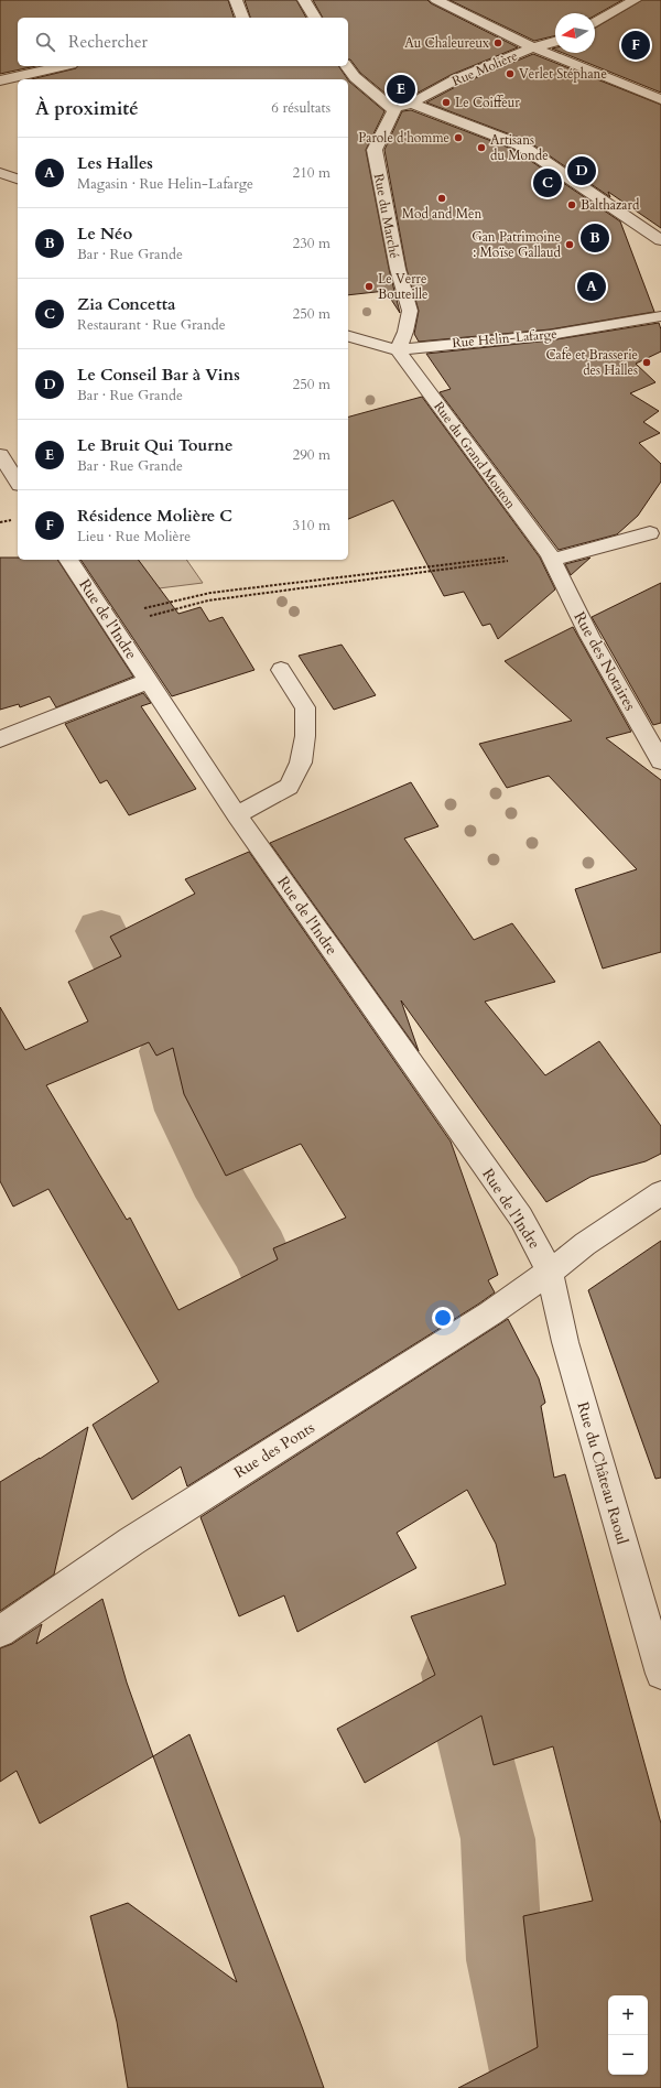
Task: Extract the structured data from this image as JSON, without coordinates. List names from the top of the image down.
{
  "streets": {
    "street": [
      "Rue Molière",
      "Rue du Marché",
      "Rue Helin-Lafarge",
      "Rue du Grand Mouton",
      "Rue de l'Indre",
      "Rue des Notaires",
      "Rue des Ponts",
      "Rue du Château Raoul"
    ]
  },
  "crossings": [
    ["Rue Molière", "Rue du Marché"],
    ["Rue du Marché", "Rue Helin-Lafarge"],
    ["Rue du Marché", "Rue du Grand Mouton"],
    ["Rue Helin-Lafarge", "Rue du Grand Mouton"],
    ["Rue du Grand Mouton", "Rue des Notaires"],
    ["Rue de l'Indre", "Rue des Ponts"],
    ["Rue de l'Indre", "Rue du Château Raoul"],
    ["Rue des Ponts", "Rue du Château Raoul"]
  ],
  "places": [
    "Au Chaleureux",
    "Verlet Stéphane",
    "Le Coiffeur",
    "Parole d'homme",
    "Artisans du Monde",
    "Mod and Men",
    "Balthazard",
    "Gan Patrimoine : Moïse Gallaud",
    "Le Verre Bouteille",
    "Cafe et Brasserie des Halles"
  ],
  "north": "left",
  "page": {
    "search": "Rechercher",
    "pins": [
      "F",
      "E",
      "D",
      "C",
      "B",
      "A"
    ],
    "heading": ["À proximité", "6 résultats"],
    "list": [
      {
        "mark": "A",
        "name": "Les Halles",
        "note": "Magasin · Rue Helin-Lafarge",
        "value": "210 m"
      },
      {
        "mark": "B",
        "name": "Le Néo",
        "note": "Bar · Rue Grande",
        "value": "230 m"
      },
      {
        "mark": "C",
        "name": "Zia Concetta",
        "note": "Restaurant · Rue Grande",
        "value": "250 m"
      },
      {
        "mark": "D",
        "name": "Le Conseil Bar à Vins",
        "note": "Bar · Rue Grande",
        "value": "250 m"
      },
      {
        "mark": "E",
        "name": "Le Bruit Qui Tourne",
        "note": "Bar · Rue Grande",
        "value": "290 m"
      },
      {
        "mark": "F",
        "name": "Résidence Molière C",
        "note": "Lieu · Rue Molière",
        "value": "310 m"
      }
    ],
    "map_buttons": ["+", "−"]
  }
}
